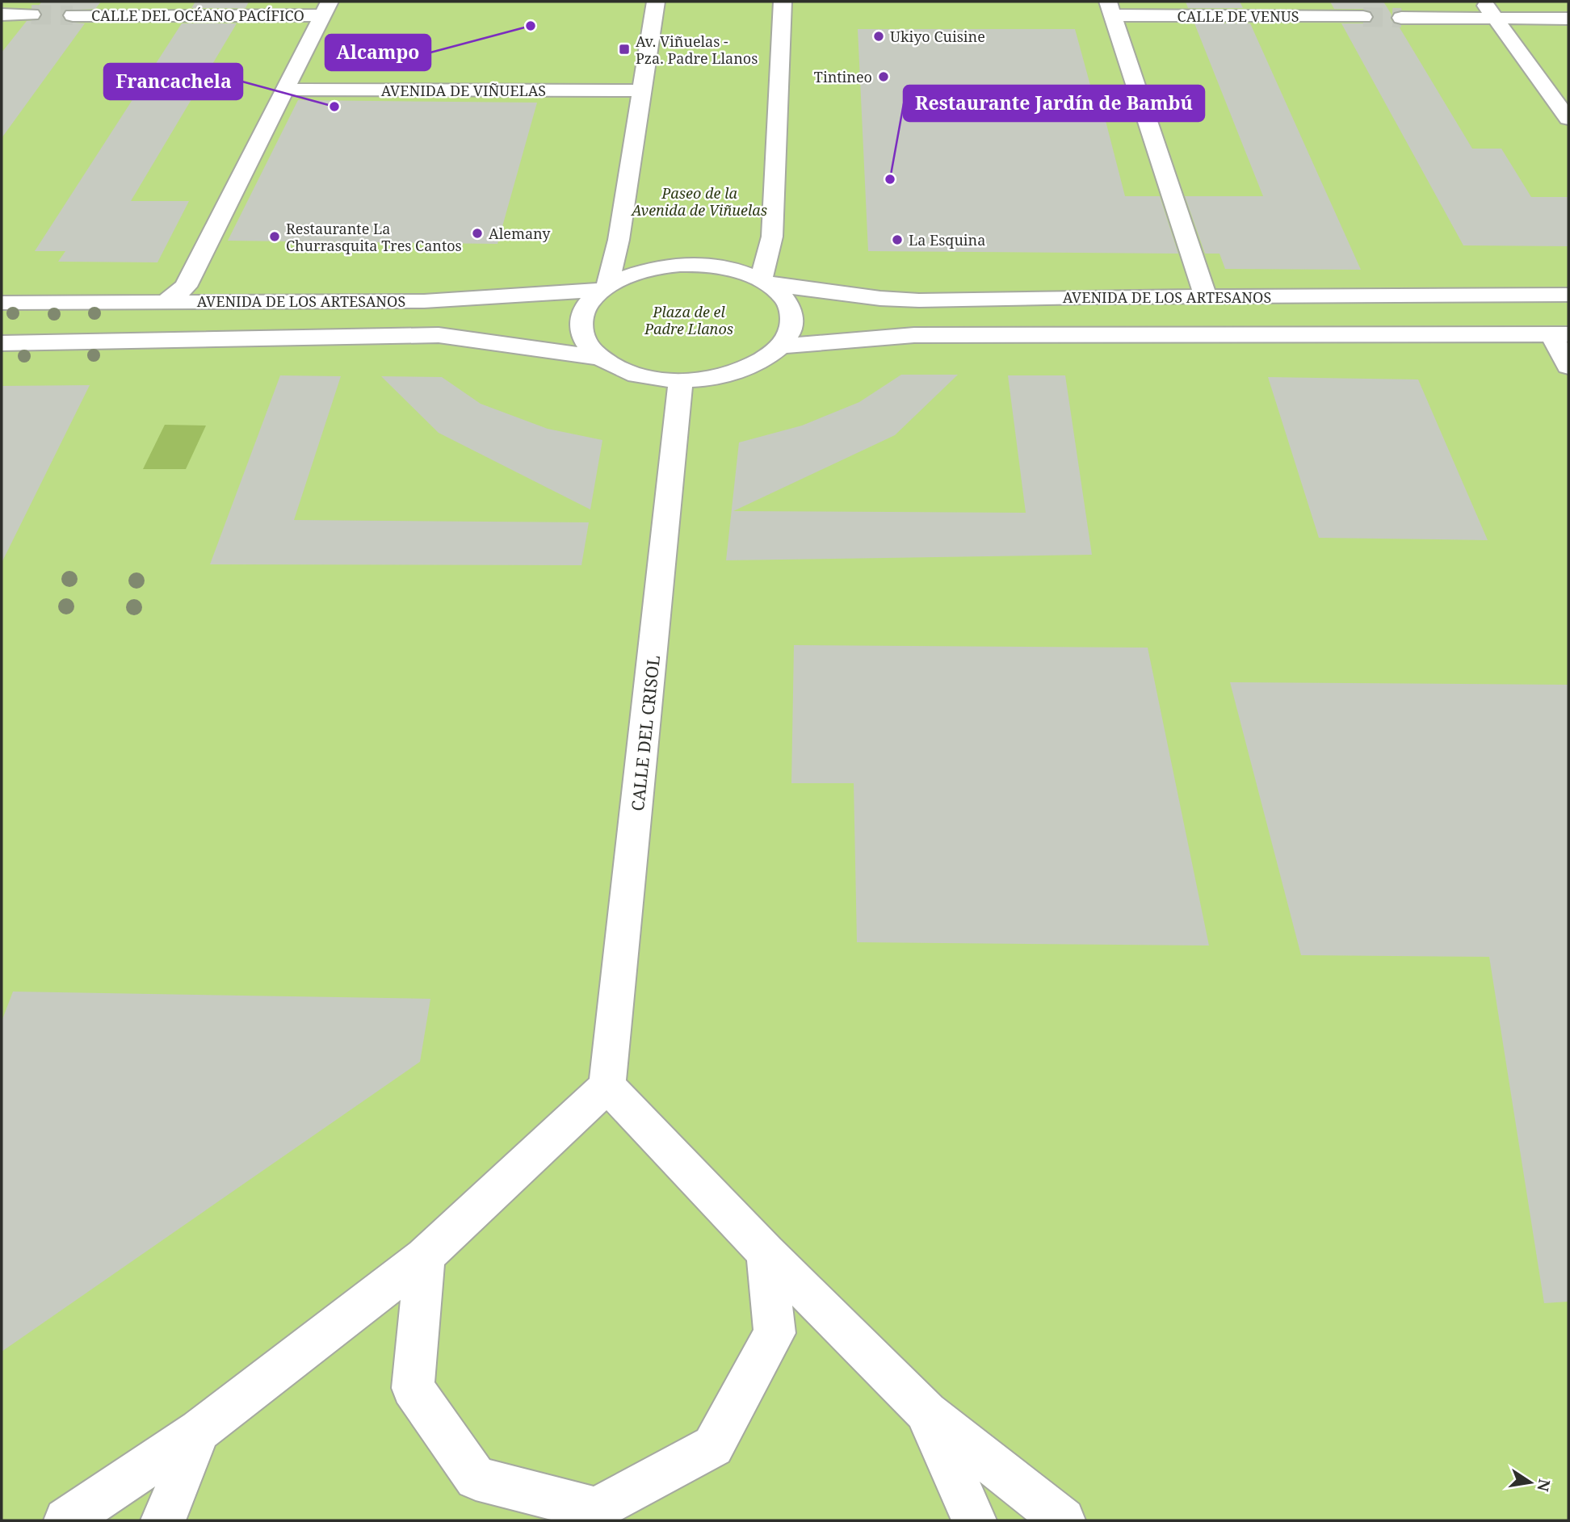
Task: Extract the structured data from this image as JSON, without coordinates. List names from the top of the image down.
{
  "streets": {
    "street": [
      "CALLE DEL OCÉANO PACÍFICO",
      "CALLE DE VENUS",
      "AVENIDA DE VIÑUELAS",
      "AVENIDA DE LOS ARTESANOS",
      "CALLE DEL CRISOL"
    ]
  },
  "crossings": [
    ["AVENIDA DE LOS ARTESANOS", "CALLE DEL CRISOL"]
  ],
  "parks": ["Paseo de la Avenida de Viñuelas", "Plaza de el Padre Llanos"],
  "places": {
    "other": [
      "Alcampo",
      "Ukiyo Cuisine",
      "Tintineo",
      "Francachela",
      "Restaurante Jardín de Bambú",
      "Alemany",
      "Restaurante La Churrasquita Tres Cantos",
      "La Esquina"
    ],
    "transit": ["Av. Viñuelas - Pza. Padre Llanos"]
  },
  "north": "right"
}
